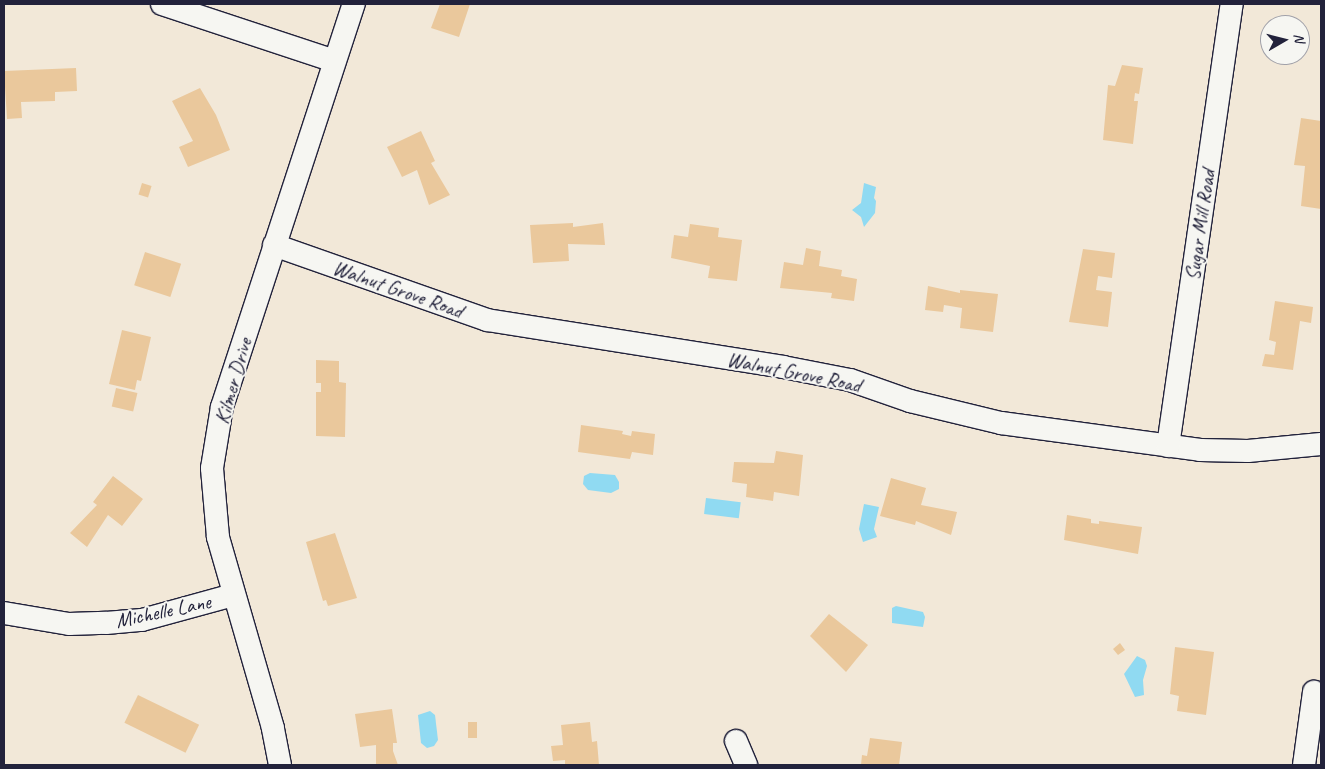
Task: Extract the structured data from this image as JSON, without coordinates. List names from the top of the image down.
{
  "streets": {
    "street": [
      "Sugar Mill Road",
      "Walnut Grove Road",
      "Kilmer Drive",
      "Michelle Lane"
    ]
  },
  "crossings": [
    ["Sugar Mill Road", "Walnut Grove Road"],
    ["Walnut Grove Road", "Kilmer Drive"],
    ["Kilmer Drive", "Michelle Lane"]
  ],
  "north": "right"
}
